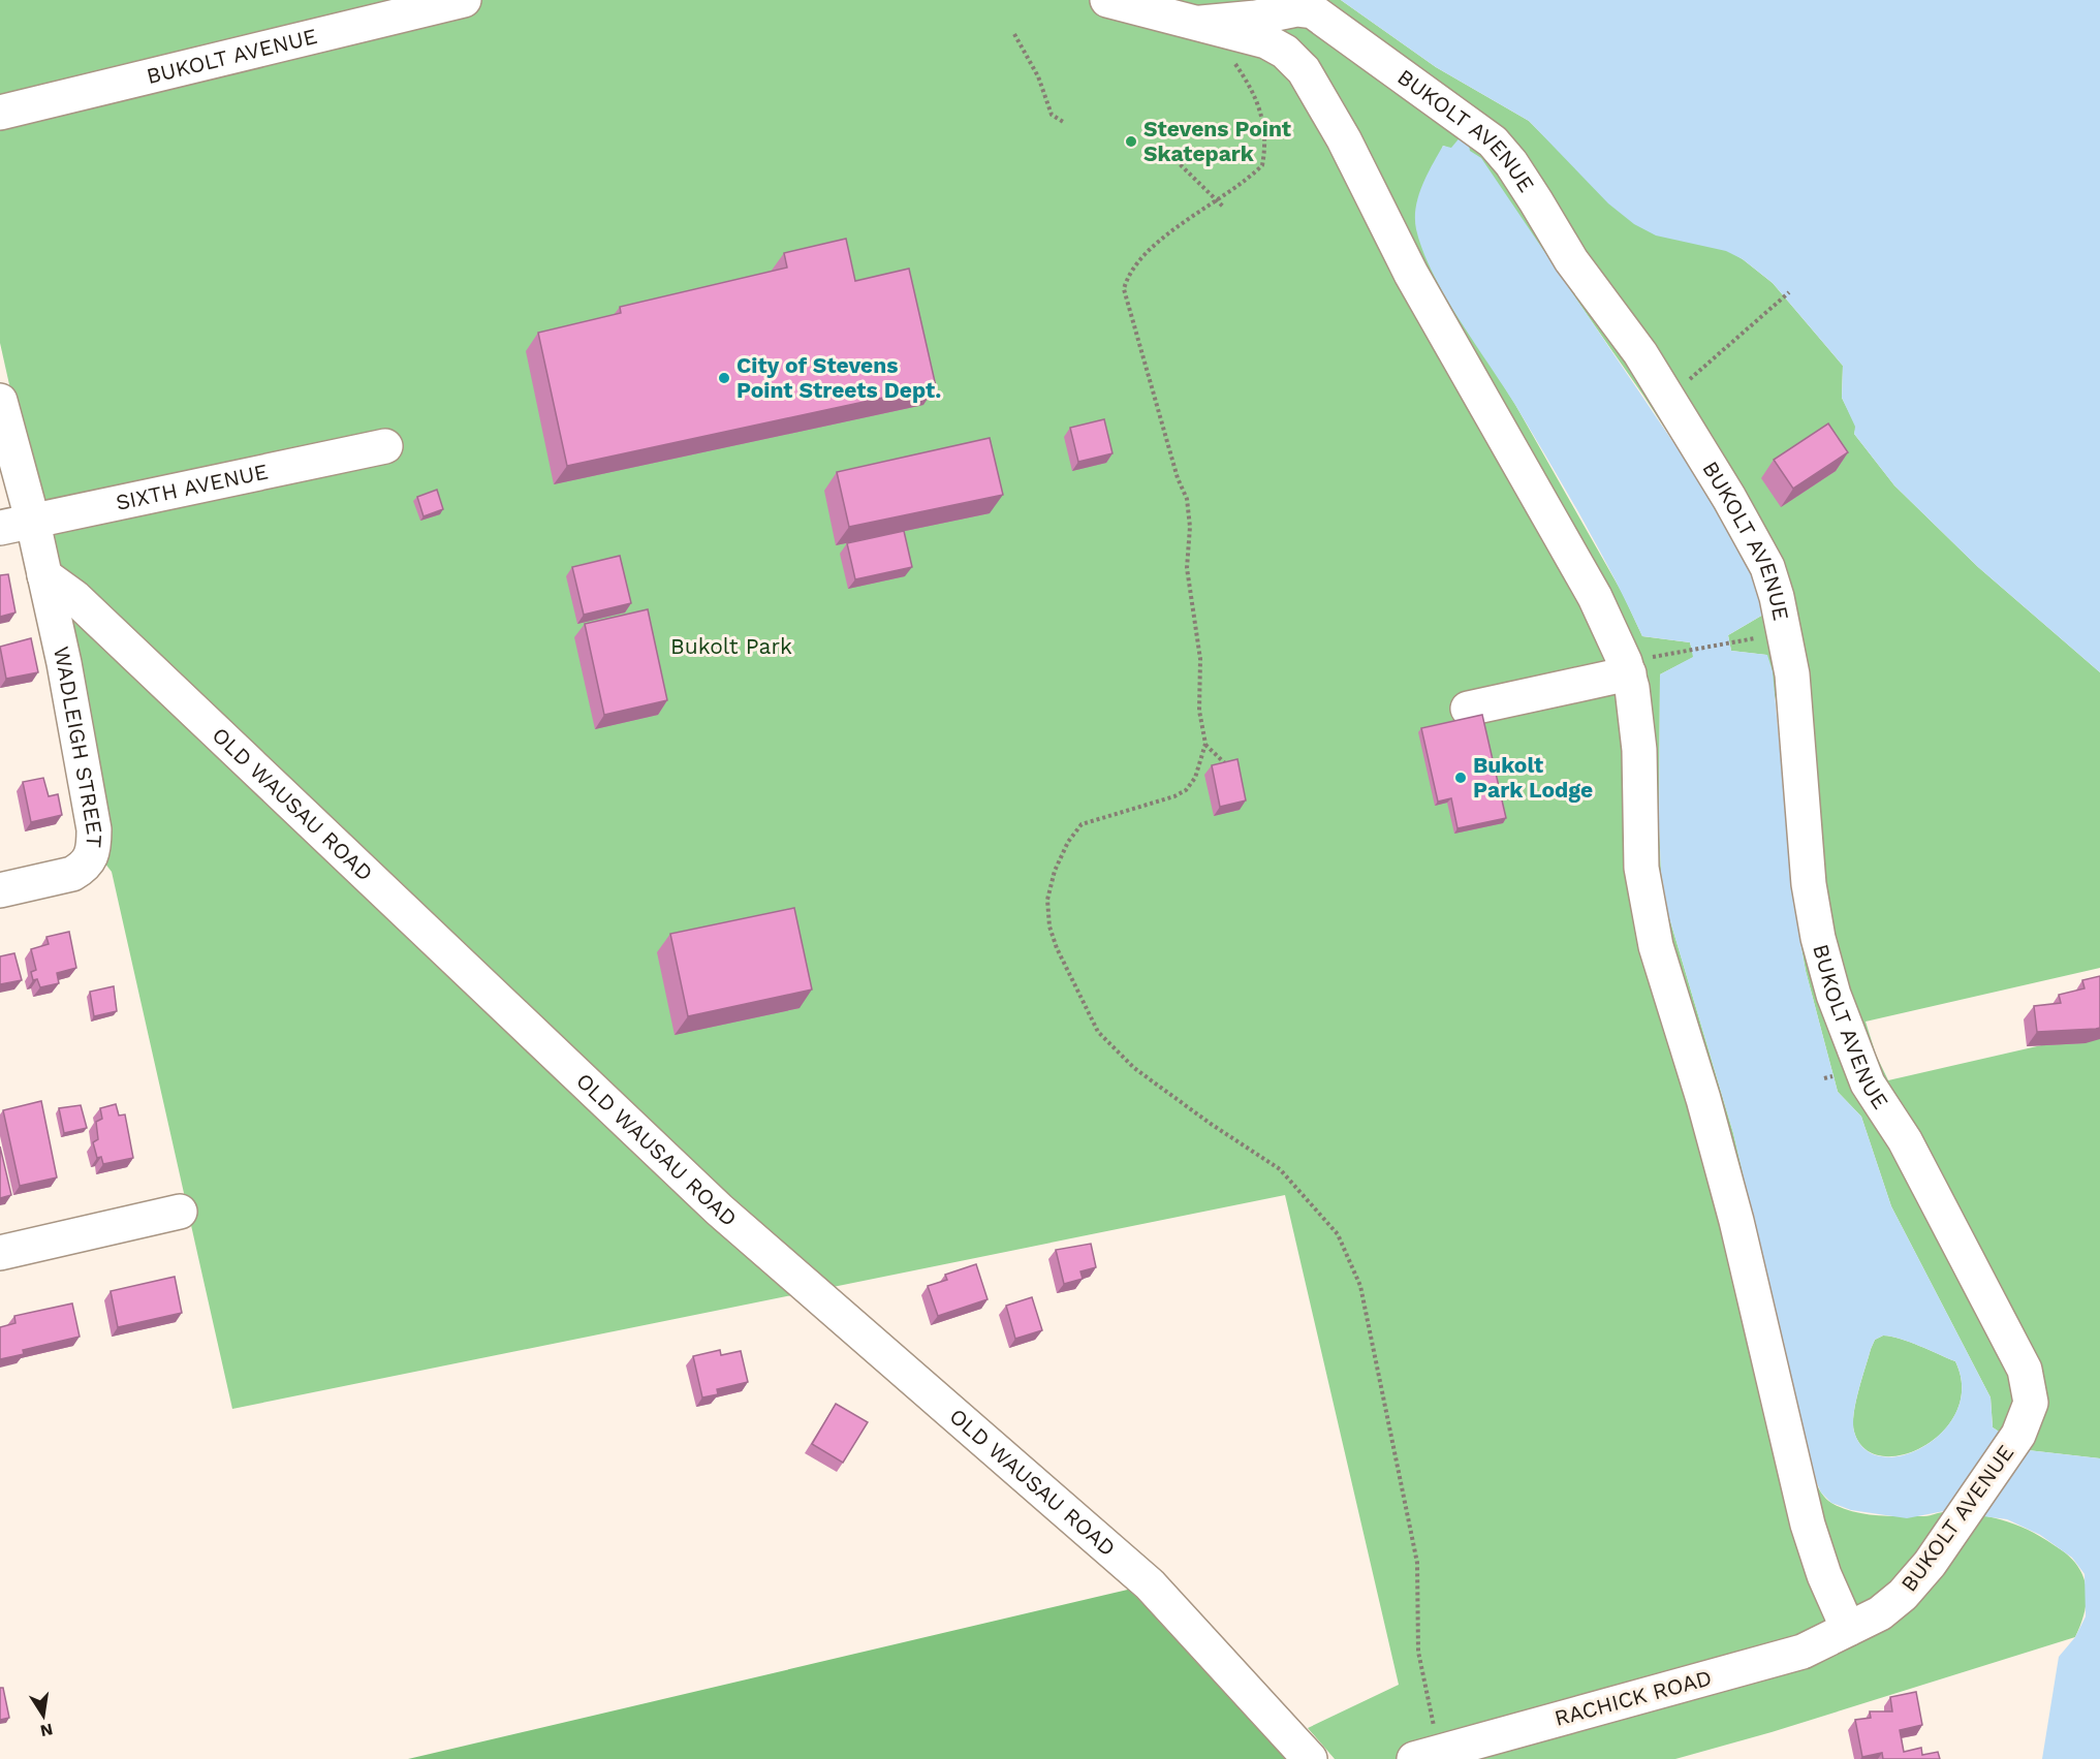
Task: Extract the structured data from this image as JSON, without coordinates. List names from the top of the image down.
{
  "streets": {
    "street": [
      "BUKOLT AVENUE",
      "SIXTH AVENUE",
      "WADLEIGH STREET",
      "OLD WAUSAU ROAD",
      "RACHICK ROAD"
    ]
  },
  "crossings": [
    ["BUKOLT AVENUE", "RACHICK ROAD"],
    ["WADLEIGH STREET", "OLD WAUSAU ROAD"]
  ],
  "parks": ["Bukolt Park"],
  "places": ["Stevens Point Skatepark", "City of Stevens Point Streets Dept.", "Bukolt Park Lodge"],
  "north": "bottom"
}
